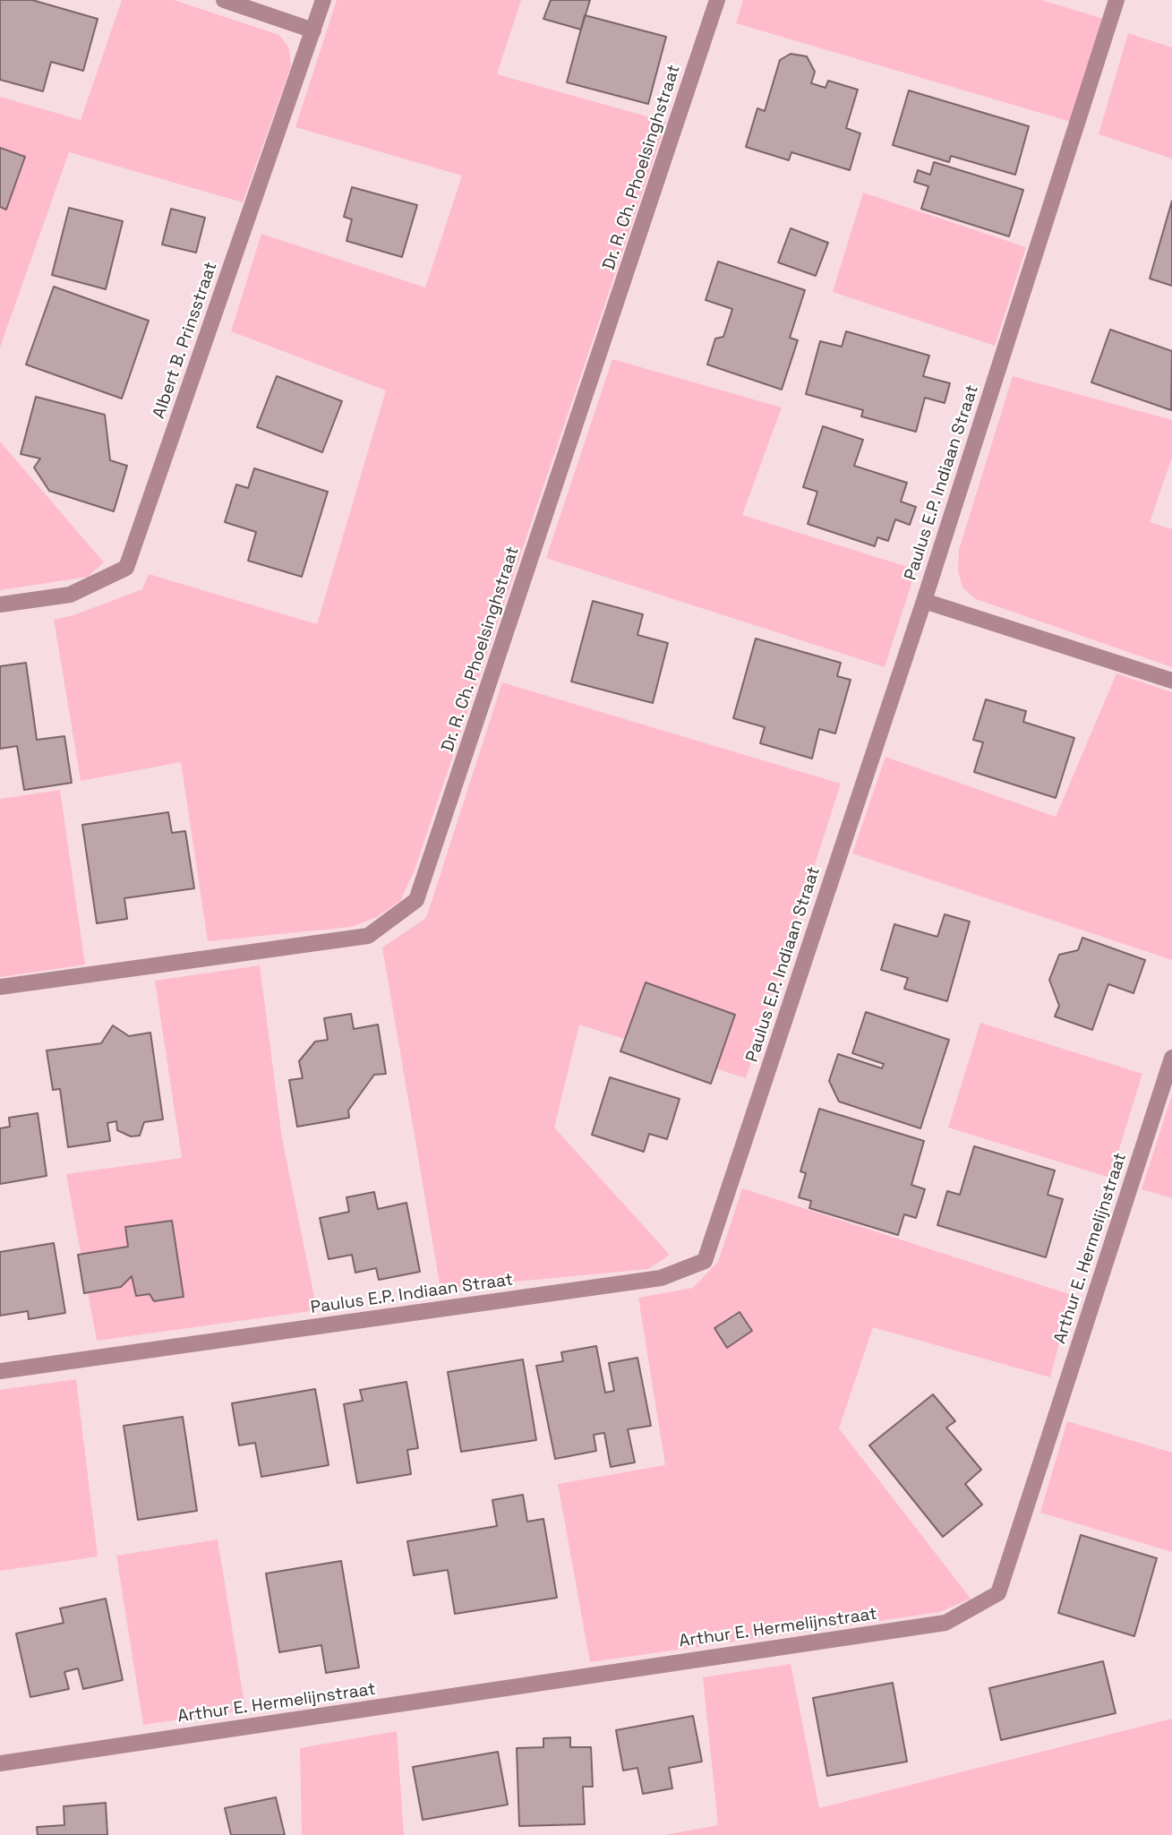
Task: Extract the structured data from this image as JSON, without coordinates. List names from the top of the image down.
{
  "streets": {
    "street": [
      "Dr. R. Ch. Phoelsinghstraat",
      "Albert B. Prinsstraat",
      "Paulus E.P. Indiaan Straat",
      "Arthur E. Hermelijnstraat"
    ]
  }
}
